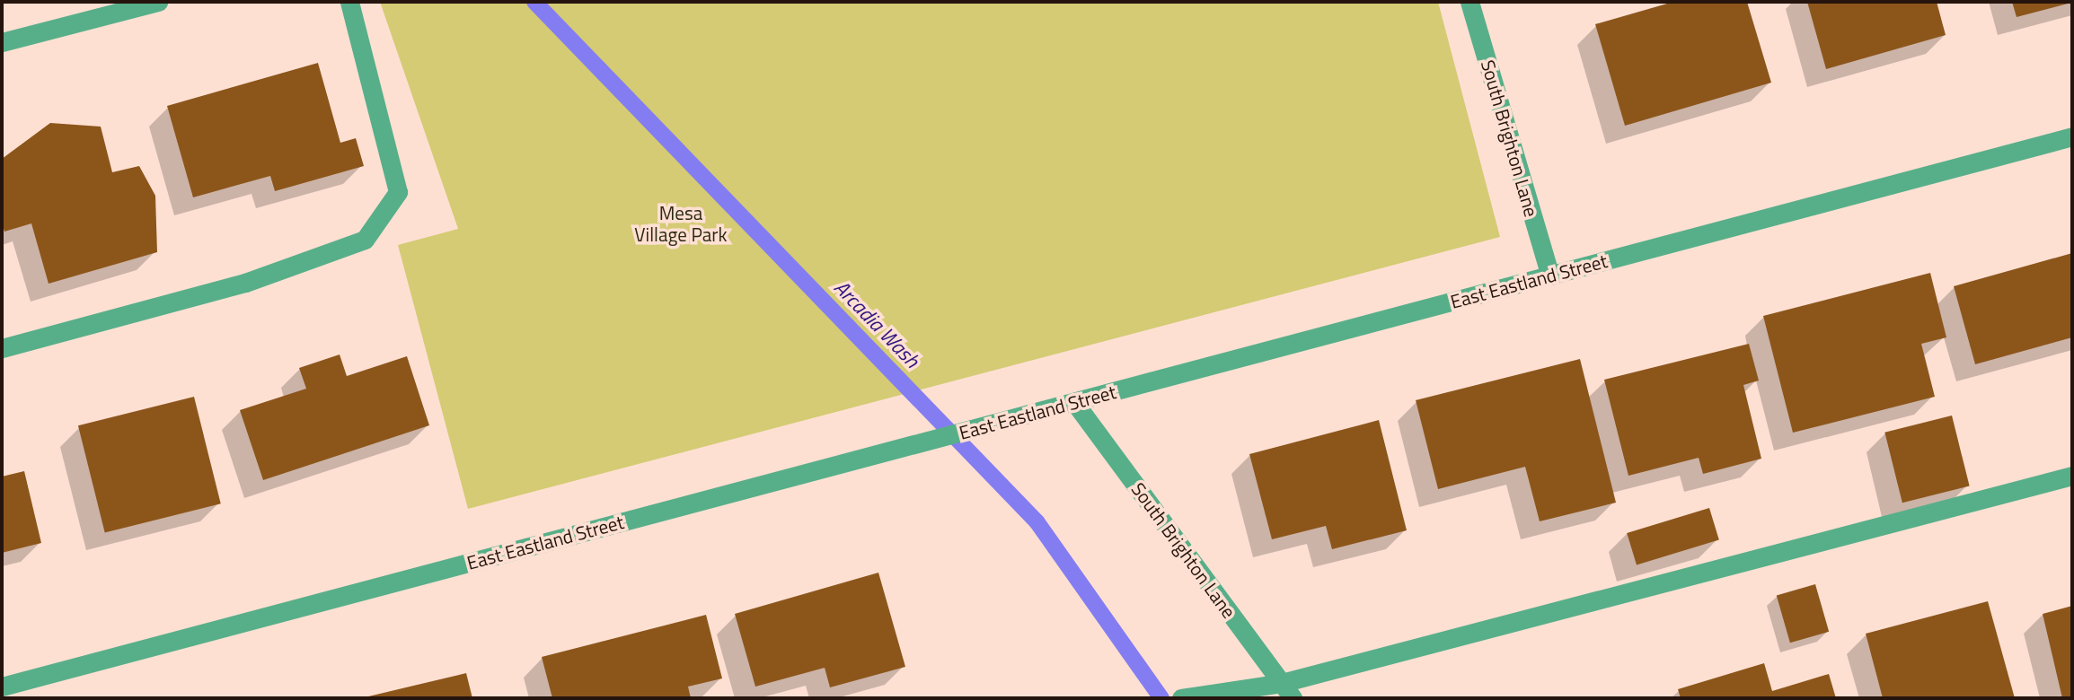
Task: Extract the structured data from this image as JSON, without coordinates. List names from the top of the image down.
{
  "streets": {
    "street": ["South Brighton Lane", "East Eastland Street"]
  },
  "crossings": [
    ["South Brighton Lane", "East Eastland Street"]
  ],
  "water": ["Arcadia Wash"],
  "parks": ["Mesa Village Park"]
}
